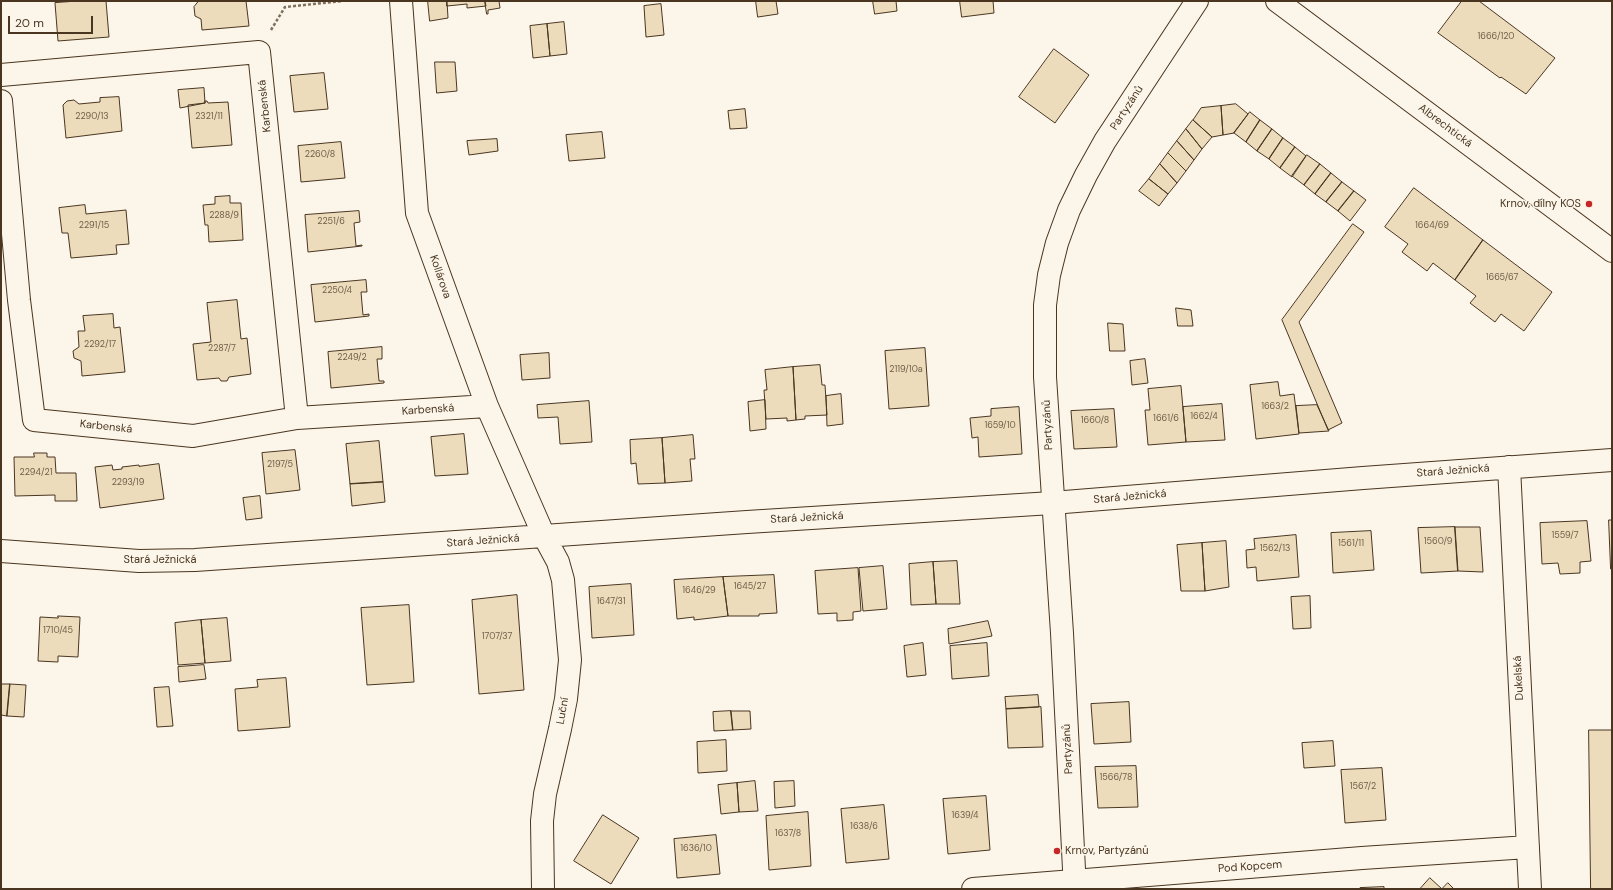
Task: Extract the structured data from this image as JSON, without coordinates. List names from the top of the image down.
{
  "streets": {
    "street": [
      "Karbenská",
      "Partyzánů",
      "Albrechtická",
      "Kollárova",
      "Stará Ježnická",
      "Dukelská",
      "Luční",
      "Pod Kopcem"
    ]
  },
  "crossings": [
    ["Karbenská", "Kollárova"],
    ["Partyzánů", "Stará Ježnická"],
    ["Partyzánů", "Pod Kopcem"],
    ["Kollárova", "Stará Ježnická"],
    ["Kollárova", "Luční"],
    ["Stará Ježnická", "Dukelská"],
    ["Stará Ježnická", "Luční"],
    ["Dukelská", "Pod Kopcem"]
  ],
  "places": ["Krnov, dílny KOS", "Krnov, Partyzánů"],
  "house_numbers": [
    "1666/120",
    "2290/13",
    "2321/11",
    "2260/8",
    "2288/9",
    "2251/6",
    "2291/15",
    "1664/69",
    "1665/67",
    "2250/4",
    "2292/17",
    "2287/7",
    "2249/2",
    "2119/10a",
    "1663/2",
    "1662/4",
    "1661/6",
    "1660/8",
    "1659/10",
    "2197/5",
    "2294/21",
    "2293/19",
    "1559/7",
    "1560/9",
    "1561/11",
    "1562/13",
    "1645/27",
    "1646/29",
    "1647/31",
    "1710/45",
    "1707/37",
    "1566/78",
    "1567/2",
    "1639/4",
    "1638/6",
    "1637/8",
    "1636/10"
  ],
  "scale_bar": "20 m"
}
